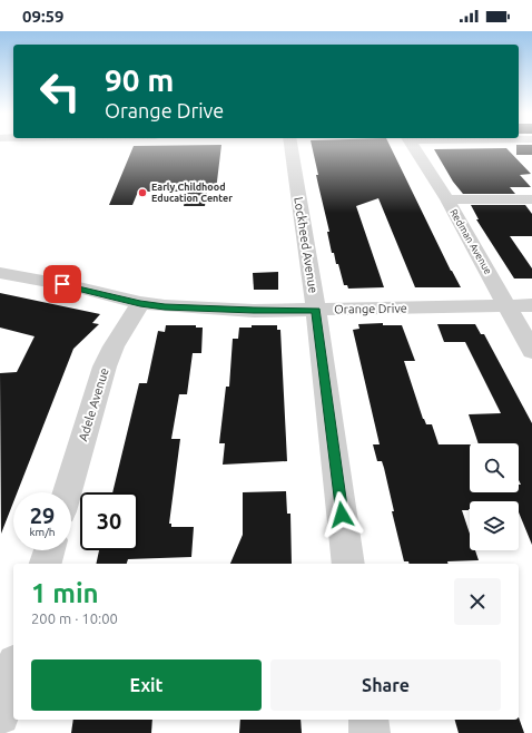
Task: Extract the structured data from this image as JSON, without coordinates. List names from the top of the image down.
{
  "streets": {
    "street": [
      "Redman Avenue",
      "Lockheed Avenue",
      "Orange Drive",
      "Adele Avenue"
    ]
  },
  "crossings": [
    ["Redman Avenue", "Orange Drive"],
    ["Lockheed Avenue", "Orange Drive"],
    ["Orange Drive", "Adele Avenue"]
  ],
  "places": ["Early Childhood Education Center"],
  "page": {
    "status": "09:59",
    "turn": ["90 m", "Orange Drive"],
    "speed": "29 km/h",
    "limit": "30",
    "heading": ["1 min", "200 m · 10:00"],
    "buttons": ["Exit", "Share"]
  }
}
